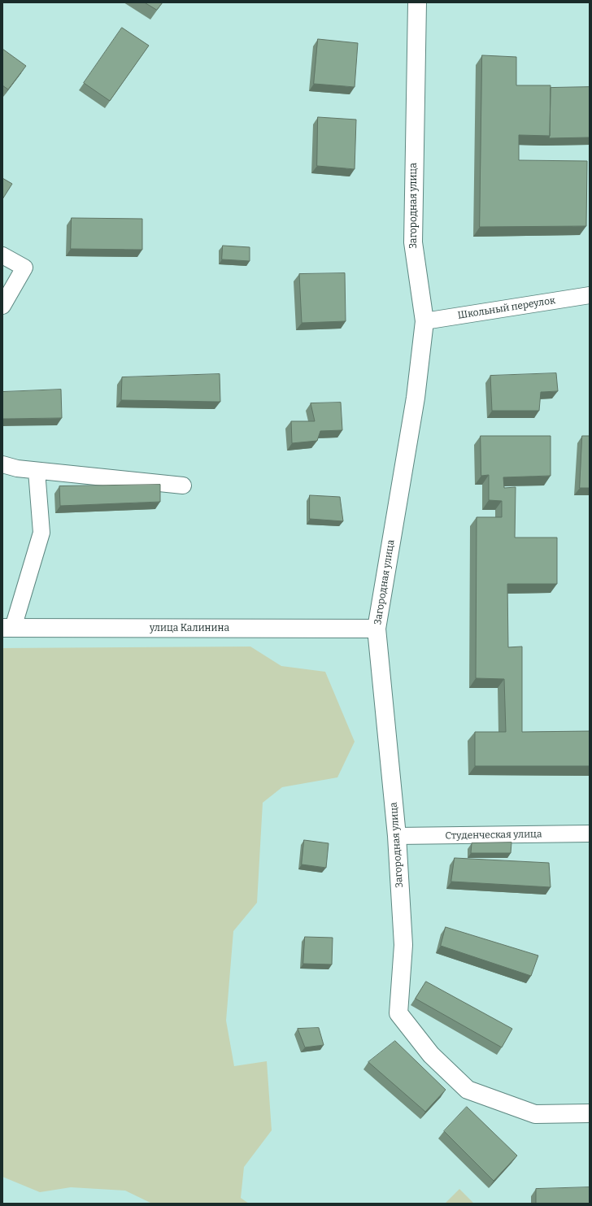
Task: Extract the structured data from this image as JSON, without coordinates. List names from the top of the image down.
{
  "streets": {
    "street": [
      "Загородная улица",
      "Школьный переулок",
      "улица Калинина",
      "Студенческая улица"
    ]
  },
  "crossings": [
    ["Загородная улица", "Школьный переулок"],
    ["Загородная улица", "улица Калинина"],
    ["Загородная улица", "Студенческая улица"]
  ]
}
